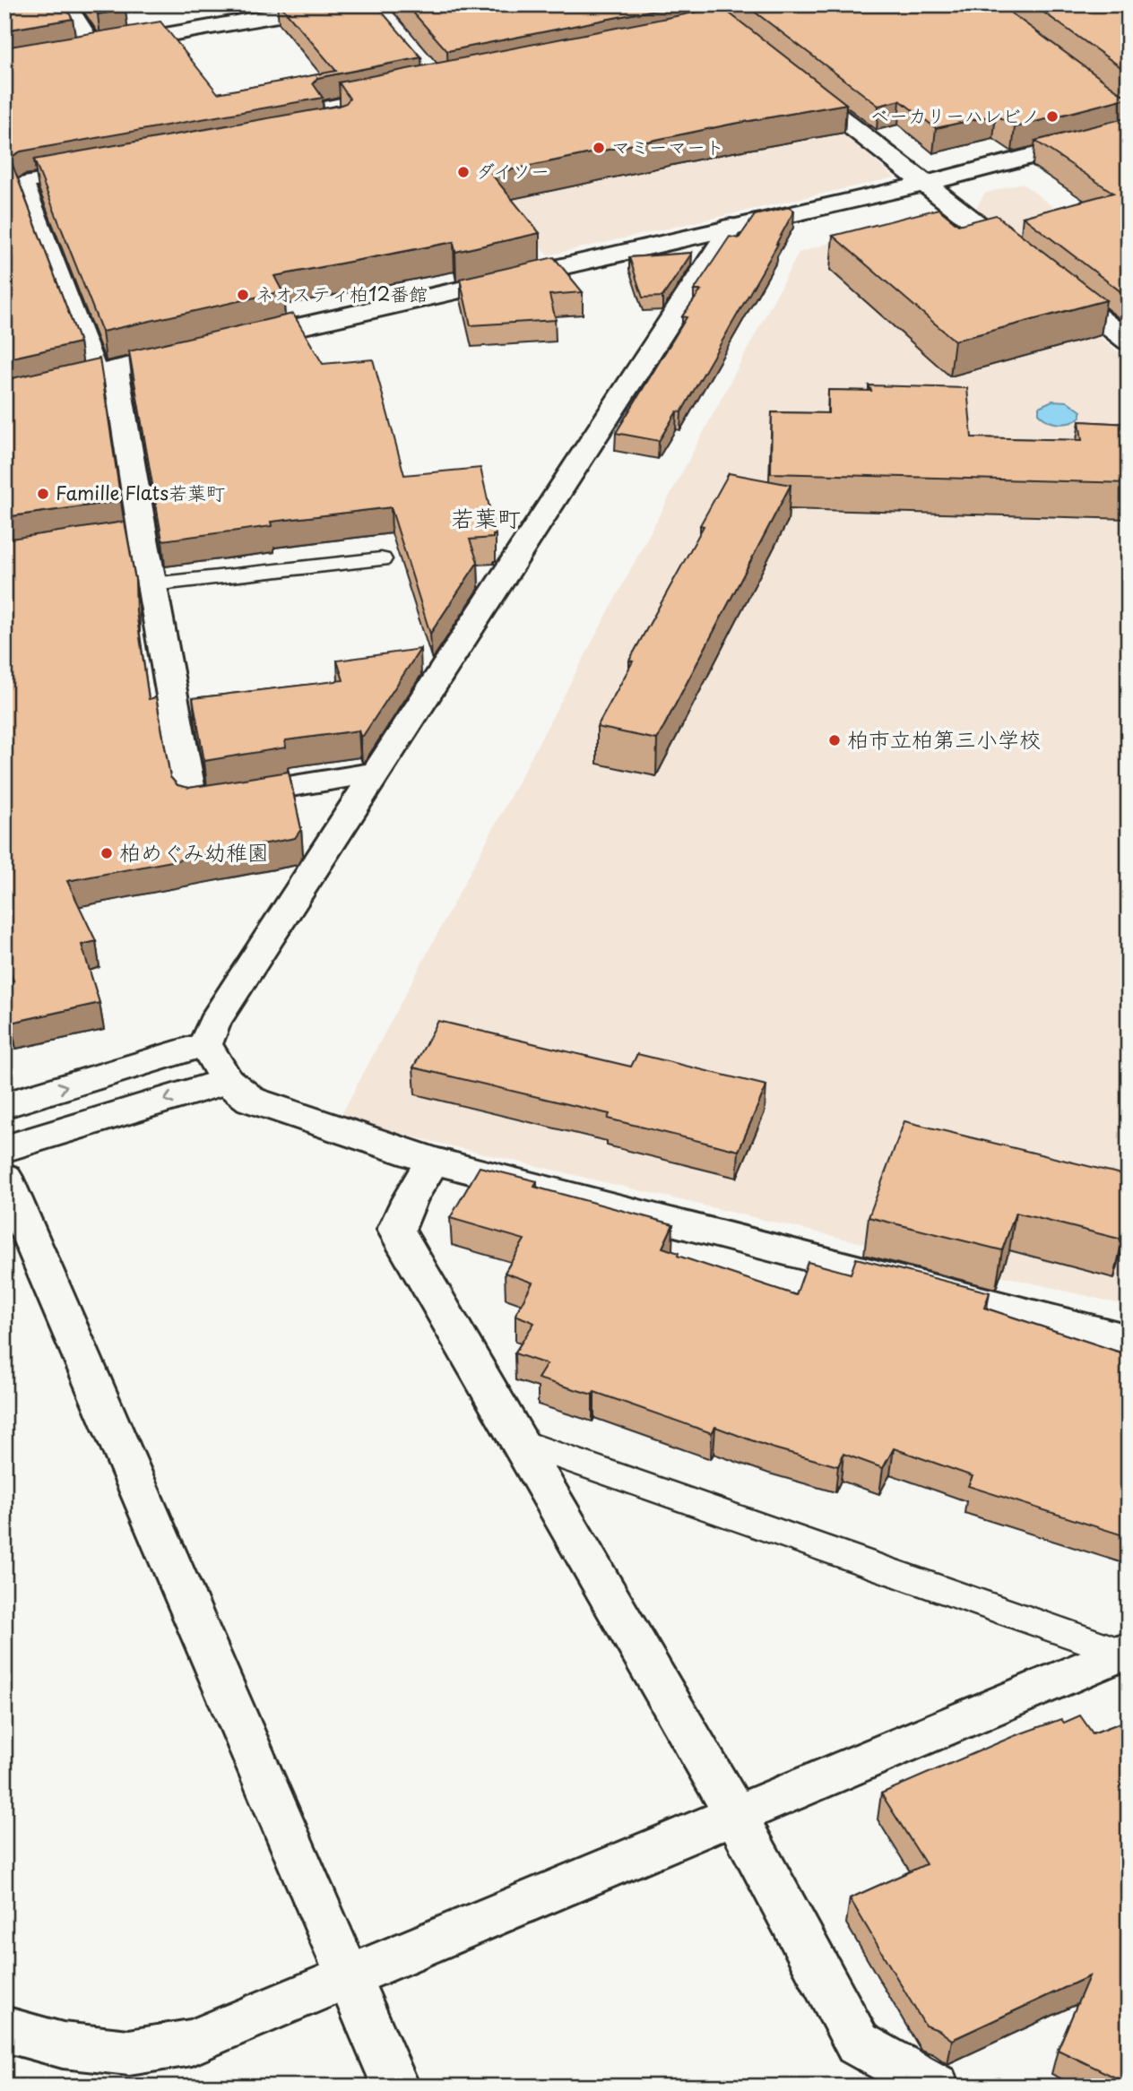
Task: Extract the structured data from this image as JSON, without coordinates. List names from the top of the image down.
{
  "districts": ["若葉町"],
  "places": [
    "ベーカリーハレビノ",
    "マミーマート",
    "ダイソー",
    "ネオスティ柏12番館",
    "Famille Flats若葉町",
    "柏市立柏第三小学校",
    "柏めぐみ幼稚園"
  ]
}
